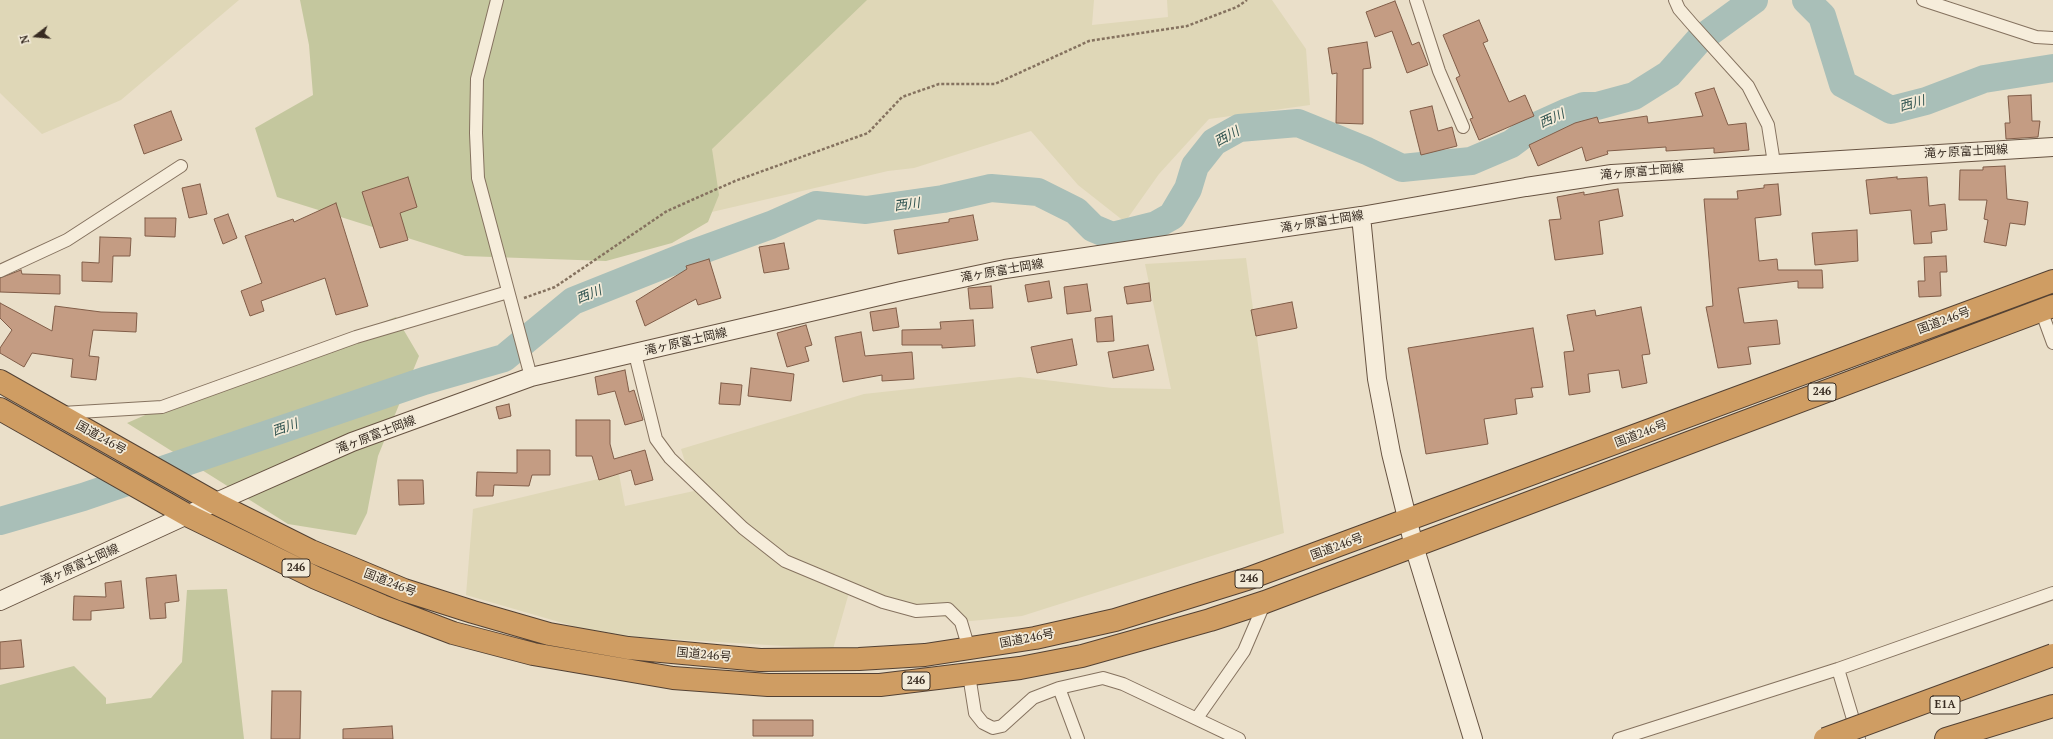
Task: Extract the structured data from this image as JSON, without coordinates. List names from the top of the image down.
{
  "streets": {
    "highway": ["国道246号", "246", "E1A"],
    "main road": ["滝ヶ原富士岡線"]
  },
  "crossings": [
    ["滝ヶ原富士岡線", "国道246号"]
  ],
  "water": ["西川"],
  "north": "left"
}
